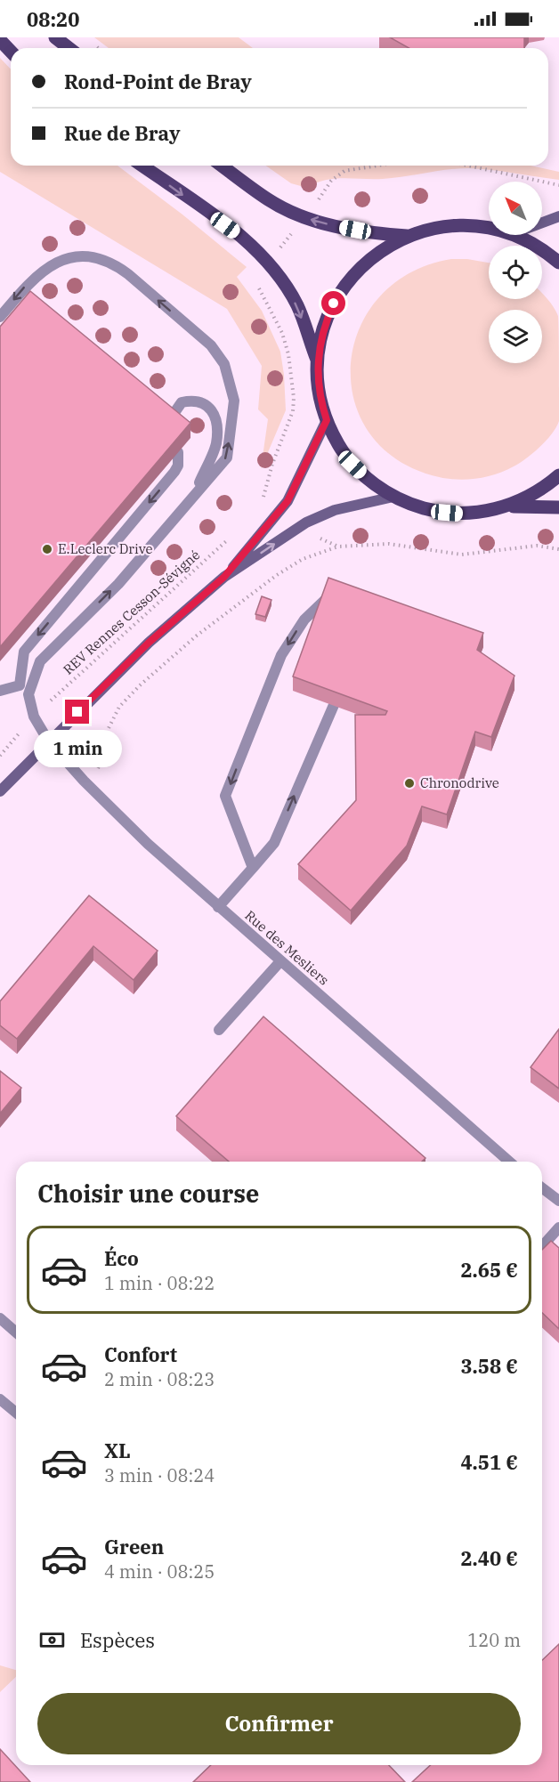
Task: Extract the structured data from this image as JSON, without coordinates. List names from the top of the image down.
{
  "streets": {
    "street": ["Rue des Mesliers"],
    "path": ["REV Rennes Cesson-Sévigné"]
  },
  "crossings": [
    ["REV Rennes Cesson-Sévigné", "Rue des Mesliers"]
  ],
  "places": ["E.Leclerc Drive", "Chronodrive"],
  "north": "top left",
  "page": {
    "status": "08:20",
    "banner": ["Rond-Point de Bray", "Rue de Bray"],
    "bubble": "1 min",
    "heading": "Choisir une course",
    "list": [
      {
        "name": "Éco",
        "note": "1 min · 08:22",
        "value": "2.65 €"
      },
      {
        "name": "Confort",
        "note": "2 min · 08:23",
        "value": "3.58 €"
      },
      {
        "name": "XL",
        "note": "3 min · 08:24",
        "value": "4.51 €"
      },
      {
        "name": "Green",
        "note": "4 min · 08:25",
        "value": "2.40 €"
      }
    ],
    "pay": ["Espèces", "120 m"],
    "buttons": "Confirmer"
  }
}
